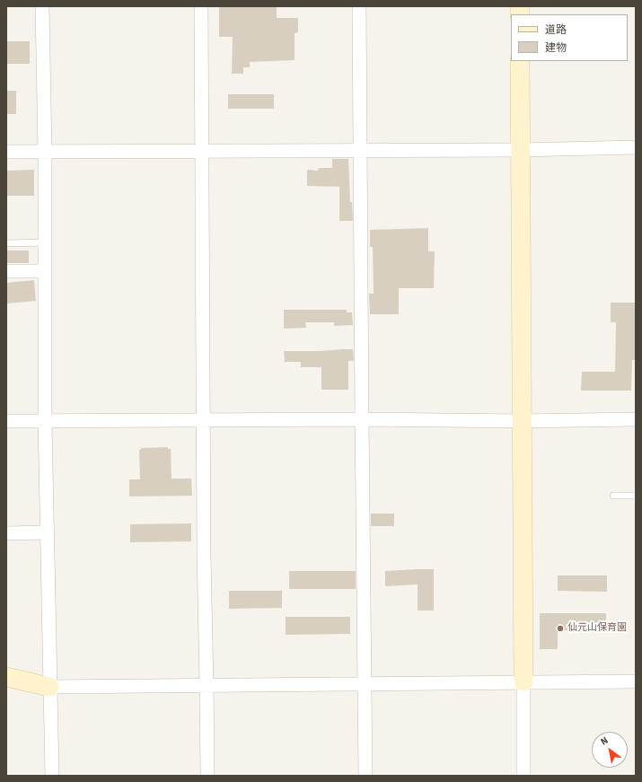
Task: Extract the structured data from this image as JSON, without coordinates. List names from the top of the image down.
{
  "places": ["仙元山保育園"],
  "legend": ["道路", "建物"],
  "north": "top left"
}
